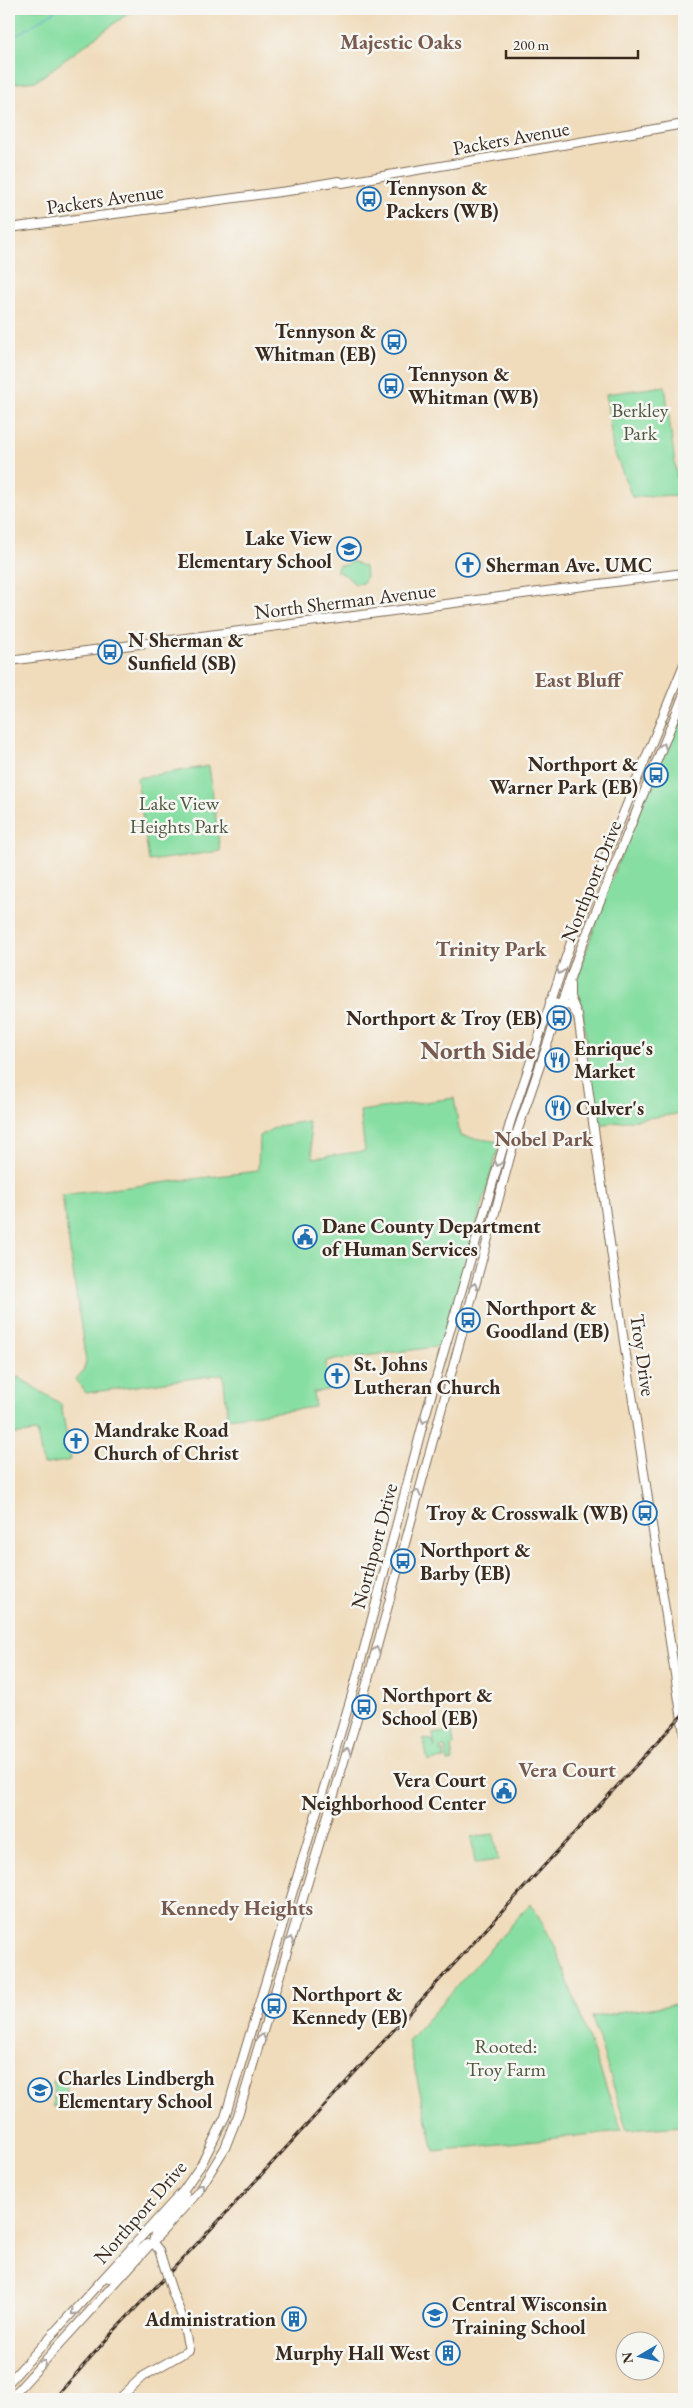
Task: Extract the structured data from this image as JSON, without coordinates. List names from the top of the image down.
{
  "streets": {
    "main road": [
      "Packers Avenue",
      "North Sherman Avenue",
      "Northport Drive",
      "Troy Drive"
    ]
  },
  "crossings": [
    ["Northport Drive", "Troy Drive"]
  ],
  "districts": [
    "Majestic Oaks",
    "East Bluff",
    "Trinity Park",
    "North Side",
    "Nobel Park",
    "Vera Court",
    "Kennedy Heights"
  ],
  "parks": ["Berkley Park", "Lake View Heights Park", "Rooted: Troy Farm"],
  "places": {
    "bus stop": [
      "Tennyson & Packers (WB)",
      "Tennyson & Whitman (EB)",
      "Tennyson & Whitman (WB)",
      "N Sherman & Sunfield (SB)",
      "Northport & Warner Park (EB)",
      "Northport & Troy (EB)",
      "Northport & Goodland (EB)",
      "Troy & Crosswalk (WB)",
      "Northport & Barby (EB)",
      "Northport & School (EB)",
      "Northport & Kennedy (EB)"
    ],
    "school or university": ["Lake View Elementary School", "Charles Lindbergh Elementary School", "Central Wisconsin Training School"],
    "church": ["Sherman Ave. UMC", "St. Johns Lutheran Church", "Mandrake Road Church of Christ"],
    "restaurant": ["Enrique's Market", "Culver's"],
    "public building": ["Dane County Department of Human Services", "Vera Court Neighborhood Center"],
    "building": ["Administration", "Murphy Hall West"]
  },
  "scale_bar": "200 m",
  "north": "left"
}
